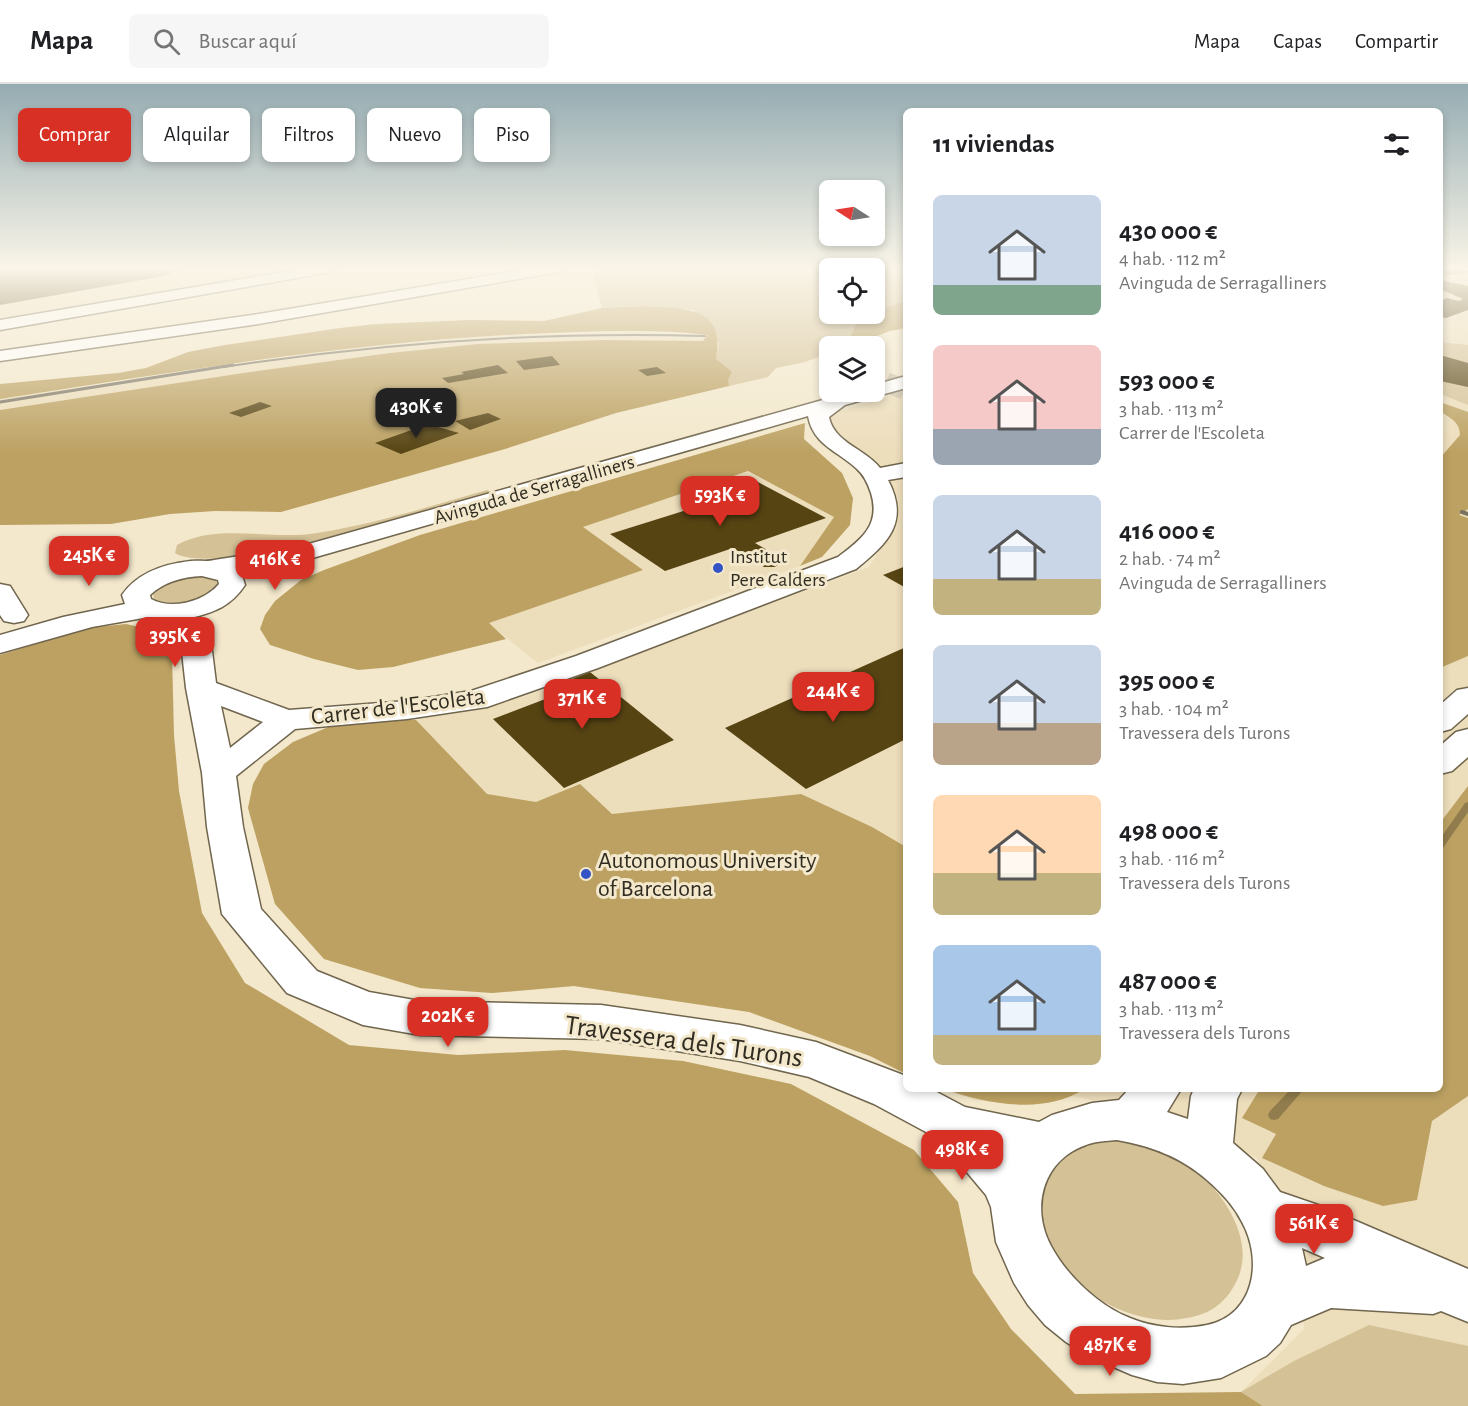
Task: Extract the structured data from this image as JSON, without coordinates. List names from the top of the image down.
{
  "streets": {
    "main road": ["Avinguda de Serragalliners", "Carrer de l'Escoleta", "Travessera dels Turons"]
  },
  "crossings": [
    ["Avinguda de Serragalliners", "Carrer de l'Escoleta"],
    ["Carrer de l'Escoleta", "Travessera dels Turons"]
  ],
  "places": ["Institut Pere Calders", "Autonomous University of Barcelona"],
  "north": "left",
  "page": {
    "header": "Mapa",
    "search": "Buscar aquí",
    "nav": ["Mapa", "Capas", "Compartir"],
    "chip": [
      "Comprar",
      "Alquilar",
      "Filtros",
      "Nuevo",
      "Piso"
    ],
    "heading": "11 viviendas",
    "list": [
      {
        "name": "430 000 €",
        "note": "4 hab. · 112 m² · Avinguda de Serragalliners"
      },
      {
        "name": "593 000 €",
        "note": "3 hab. · 113 m² · Carrer de l'Escoleta"
      },
      {
        "name": "416 000 €",
        "note": "2 hab. · 74 m² · Avinguda de Serragalliners"
      },
      {
        "name": "395 000 €",
        "note": "3 hab. · 104 m² · Travessera dels Turons"
      },
      {
        "name": "498 000 €",
        "note": "3 hab. · 116 m² · Travessera dels Turons"
      },
      {
        "name": "487 000 €",
        "note": "3 hab. · 113 m² · Travessera dels Turons"
      }
    ],
    "price": [
      "430K €",
      "593K €",
      "245K €",
      "416K €",
      "395K €",
      "244K €",
      "371K €",
      "202K €",
      "498K €",
      "561K €",
      "487K €"
    ]
  }
}
